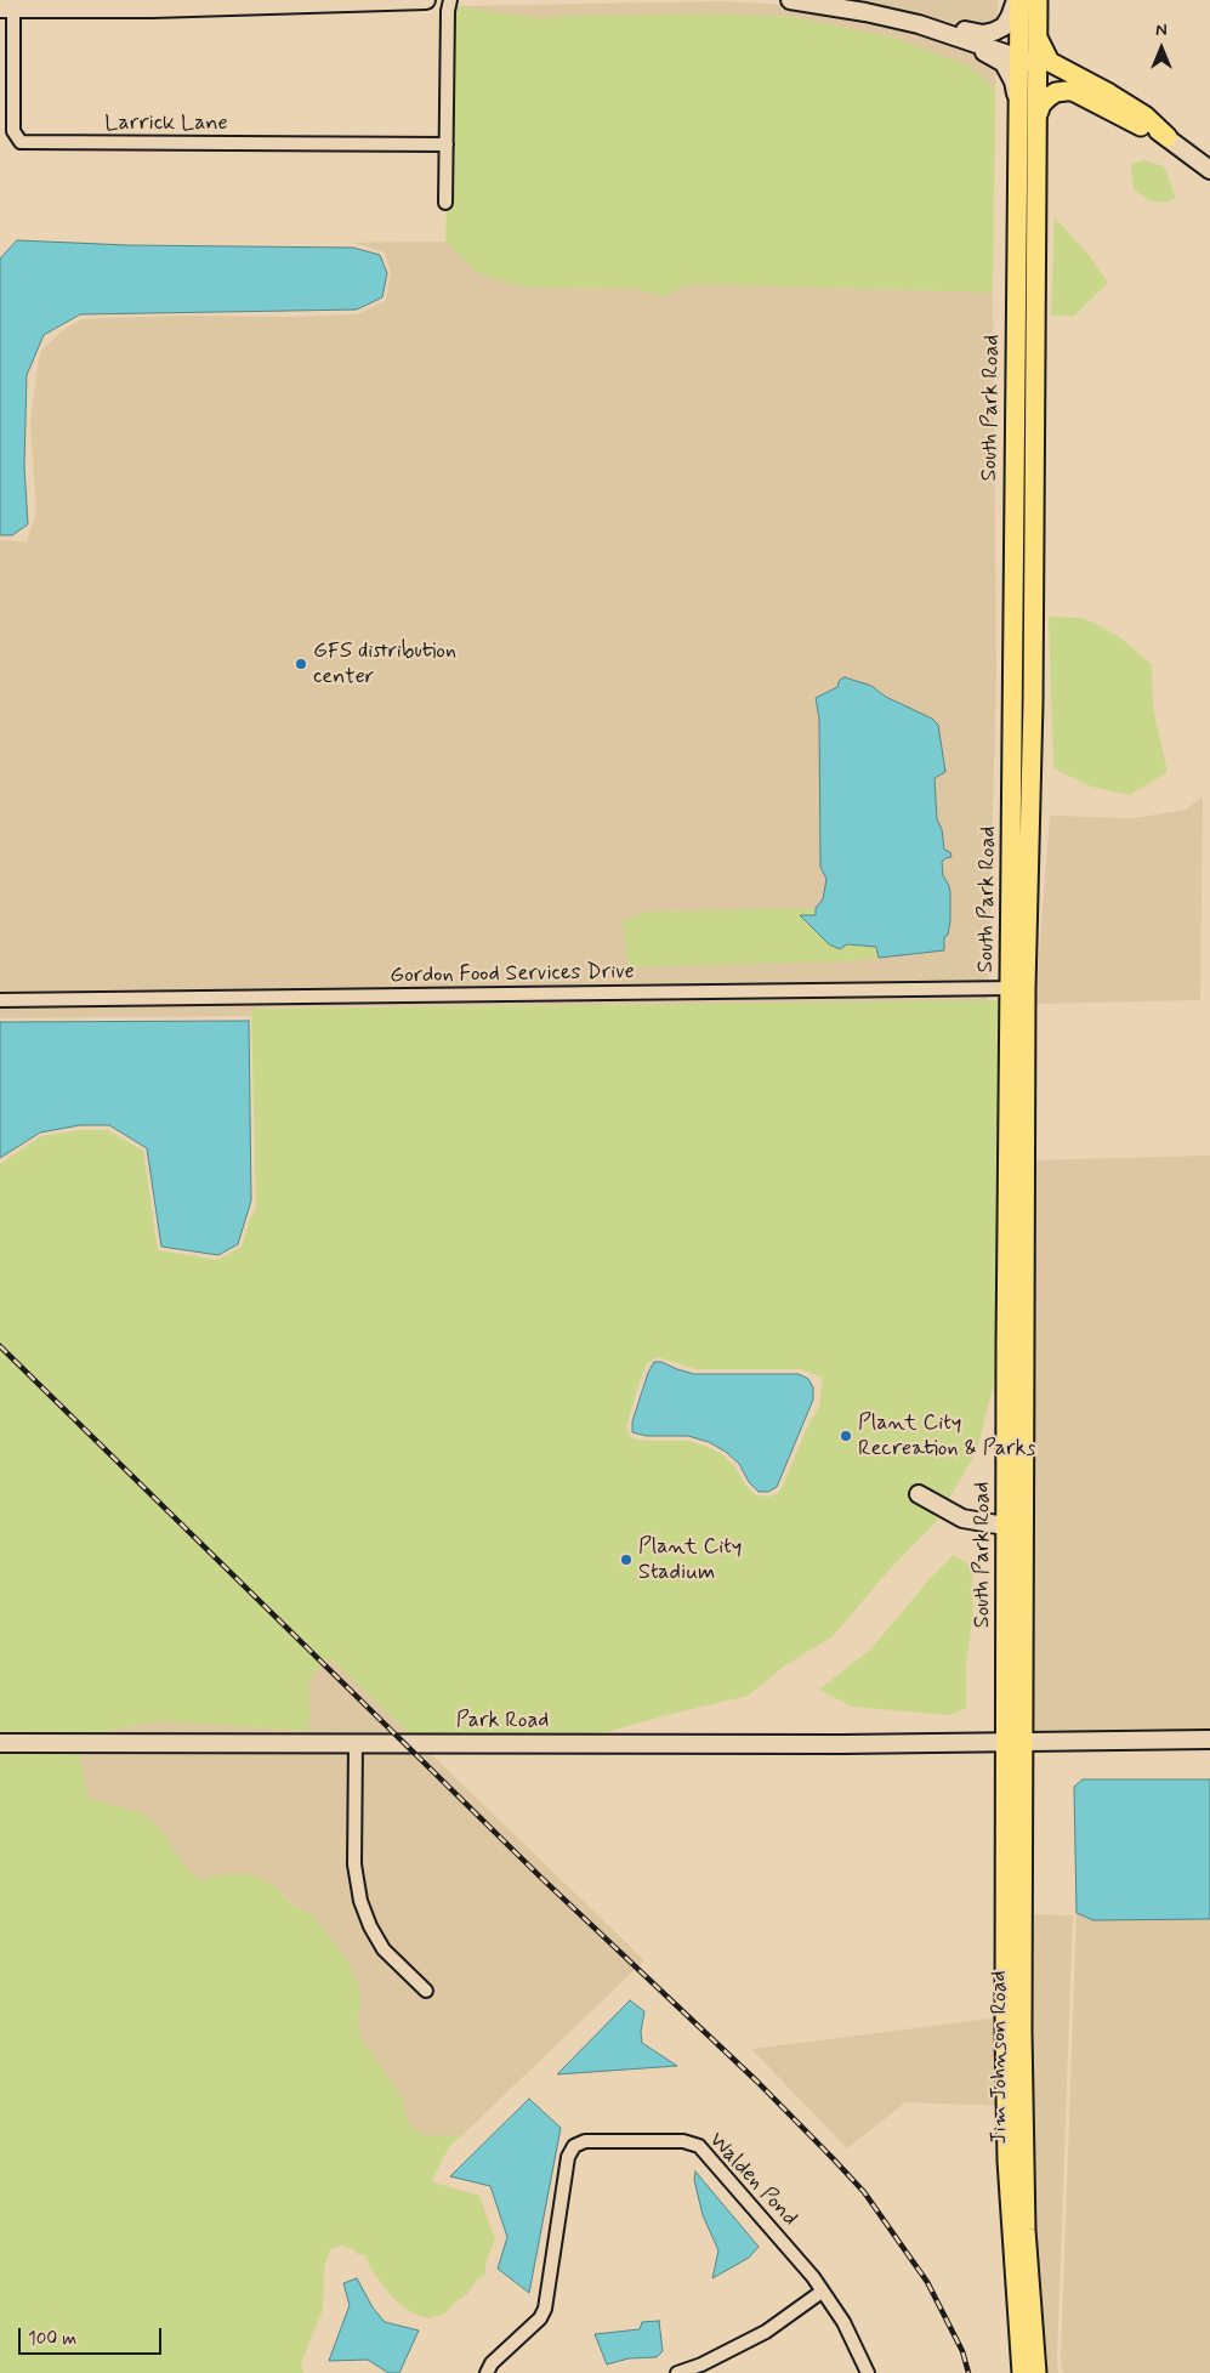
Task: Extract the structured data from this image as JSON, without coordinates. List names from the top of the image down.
{
  "streets": {
    "main road": ["South Park Road", "Jim Johnson Road"],
    "street": [
      "Larrick Lane",
      "Gordon Food Services Drive",
      "Park Road",
      "Walden Pond"
    ]
  },
  "crossings": [
    ["South Park Road", "Gordon Food Services Drive"],
    ["South Park Road", "Park Road"],
    ["South Park Road", "Jim Johnson Road"],
    ["Park Road", "Jim Johnson Road"]
  ],
  "places": ["GFS distribution center", "Plant City Recreation & Parks", "Plant City Stadium"],
  "scale_bar": "100 m",
  "north": "top"
}
